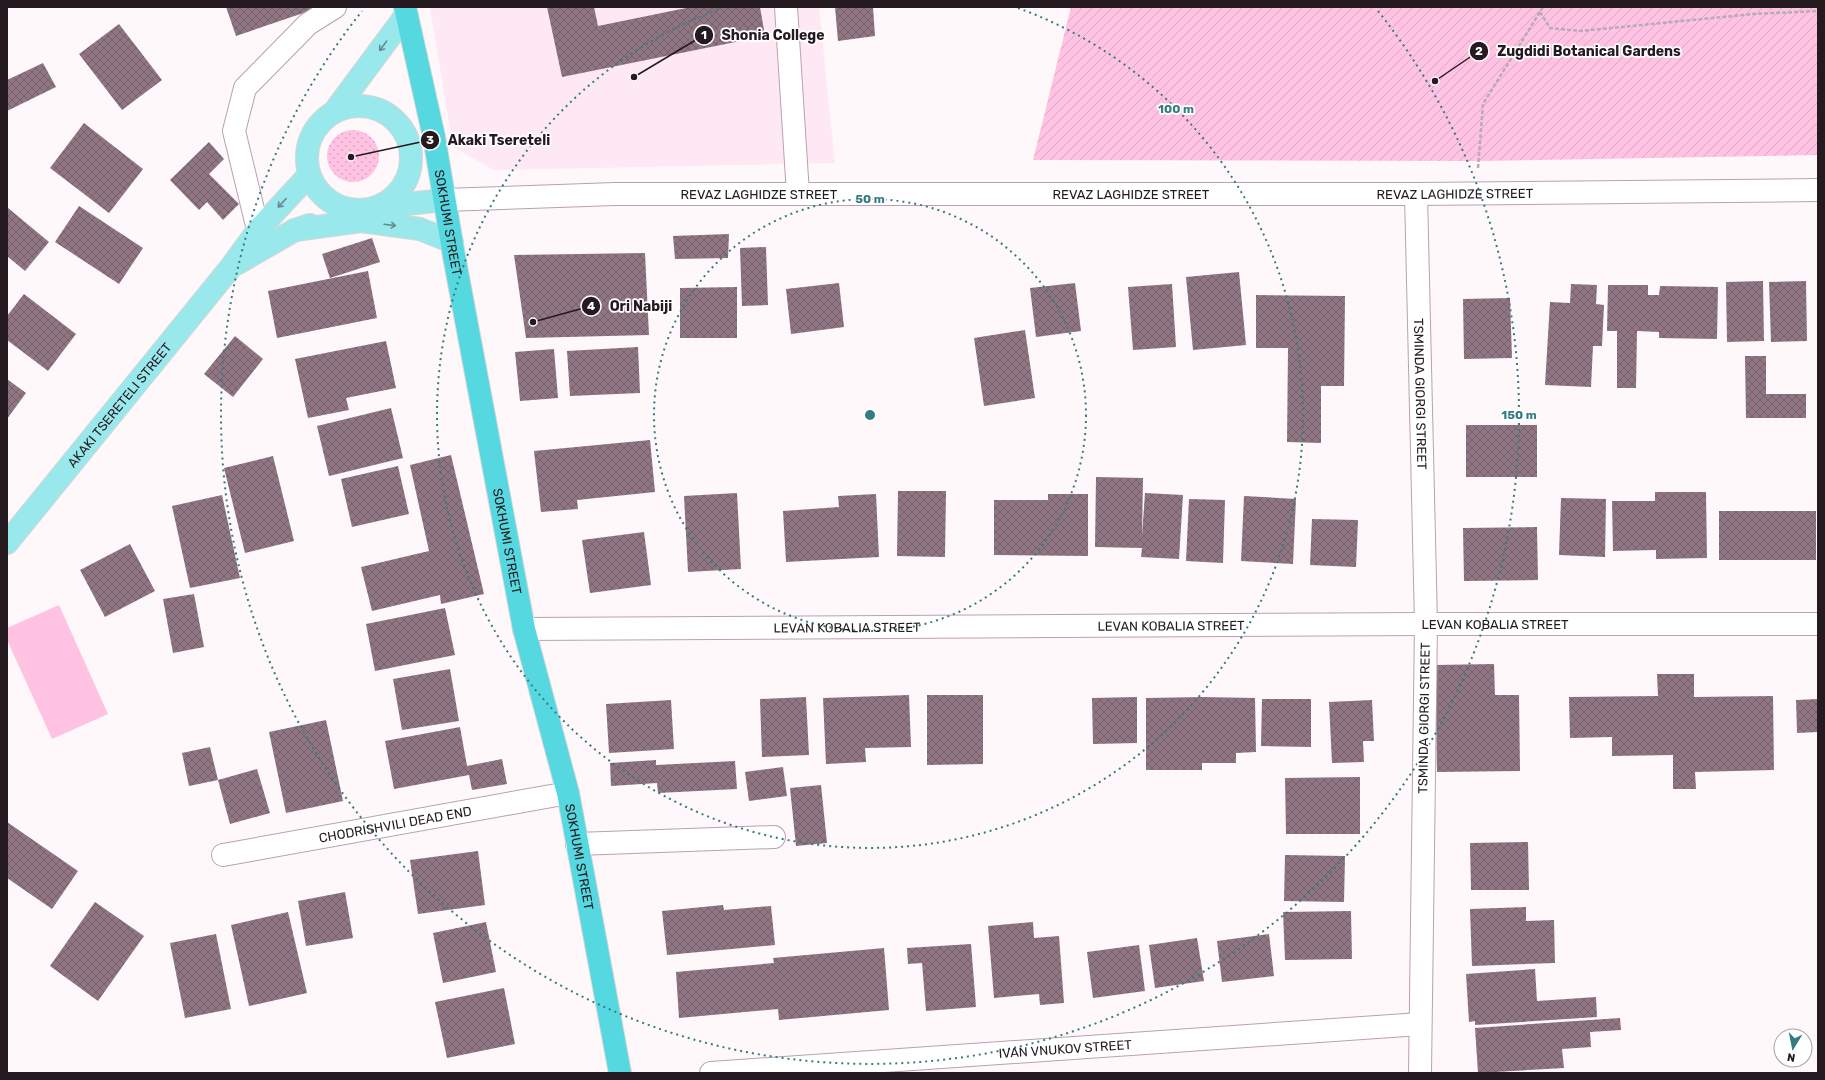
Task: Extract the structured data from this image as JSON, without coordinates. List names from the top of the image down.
{
  "streets": {
    "highway": ["SOKHUMI STREET"],
    "main road": ["AKAKI TSERETELI STREET"],
    "street": [
      "REVAZ LAGHIDZE STREET",
      "TSMINDA GIORGI STREET",
      "LEVAN KOBALIA STREET",
      "CHODRISHVILI DEAD END",
      "IVAN VNUKOV STREET"
    ]
  },
  "crossings": [
    ["REVAZ LAGHIDZE STREET", "SOKHUMI STREET"],
    ["REVAZ LAGHIDZE STREET", "TSMINDA GIORGI STREET"],
    ["SOKHUMI STREET", "LEVAN KOBALIA STREET"],
    ["SOKHUMI STREET", "CHODRISHVILI DEAD END"],
    ["TSMINDA GIORGI STREET", "LEVAN KOBALIA STREET"],
    ["TSMINDA GIORGI STREET", "IVAN VNUKOV STREET"]
  ],
  "places": [
    "Shonia College",
    "Zugdidi Botanical Gardens",
    "Akaki Tsereteli",
    "Ori Nabiji"
  ],
  "north": "bottom",
  "rings": ["100 m", "50 m", "150 m"]
}
